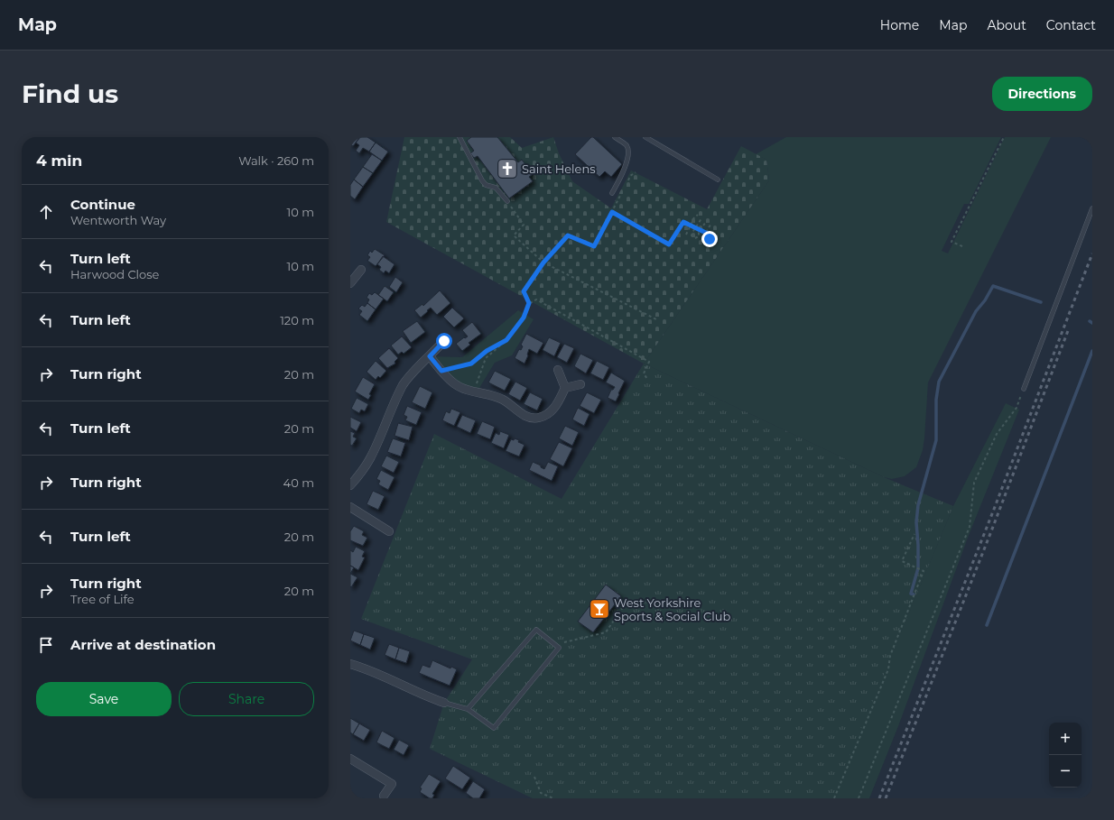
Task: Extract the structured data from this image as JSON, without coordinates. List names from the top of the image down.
{
  "places": {
    "church": ["Saint Helens"],
    "bar": ["West Yorkshire Sports & Social Club"]
  },
  "page": {
    "header": "Map",
    "nav": [
      "Home",
      "Map",
      "About",
      "Contact"
    ],
    "buttons": [
      "Directions",
      ["Save", "Share"]
    ],
    "title": "Find us",
    "heading": ["4 min", "Walk · 260 m"],
    "list": [
      ["Continue", "Wentworth Way", "10 m"],
      ["Turn left", "Harwood Close", "10 m"],
      ["Turn left", "120 m"],
      ["Turn right", "20 m"],
      ["Turn left", "20 m"],
      ["Turn right", "40 m"],
      ["Turn left", "20 m"],
      ["Turn right", "Tree of Life", "20 m"],
      "Arrive at destination"
    ],
    "map_buttons": ["+", "−"]
  }
}
